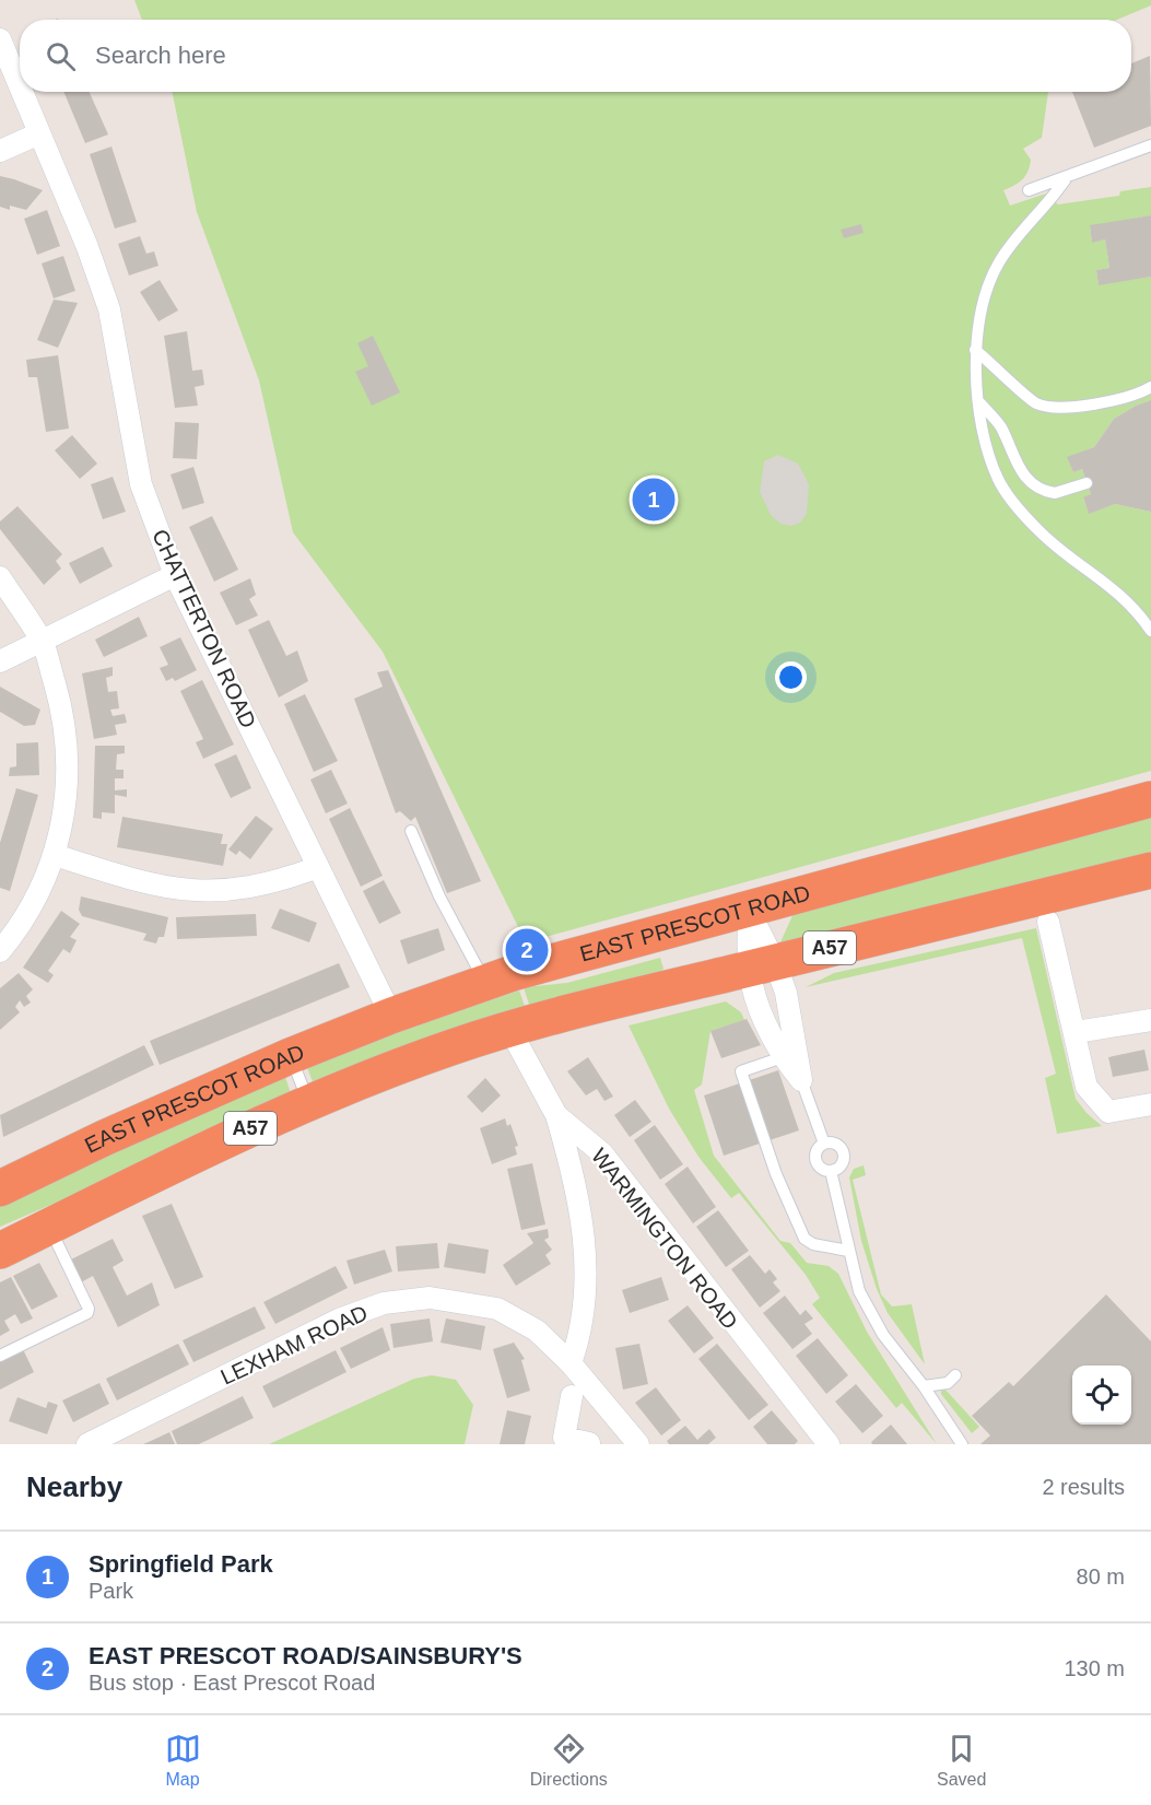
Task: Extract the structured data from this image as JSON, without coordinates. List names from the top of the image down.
{
  "streets": {
    "highway": ["EAST PRESCOT ROAD", "A57"],
    "street": ["CHATTERTON ROAD", "WARMINGTON ROAD", "LEXHAM ROAD"]
  },
  "crossings": [
    ["CHATTERTON ROAD", "EAST PRESCOT ROAD"],
    ["A57", "WARMINGTON ROAD"]
  ],
  "page": {
    "search": "Search here",
    "pins": ["1", "2"],
    "heading": ["Nearby", "2 results"],
    "list": [
      {
        "mark": "1",
        "name": "Springfield Park",
        "note": "Park",
        "value": "80 m"
      },
      {
        "mark": "2",
        "name": "EAST PRESCOT ROAD/SAINSBURY'S",
        "note": "Bus stop · East Prescot Road",
        "value": "130 m"
      }
    ],
    "nav": ["Map", "Directions", "Saved"]
  }
}
